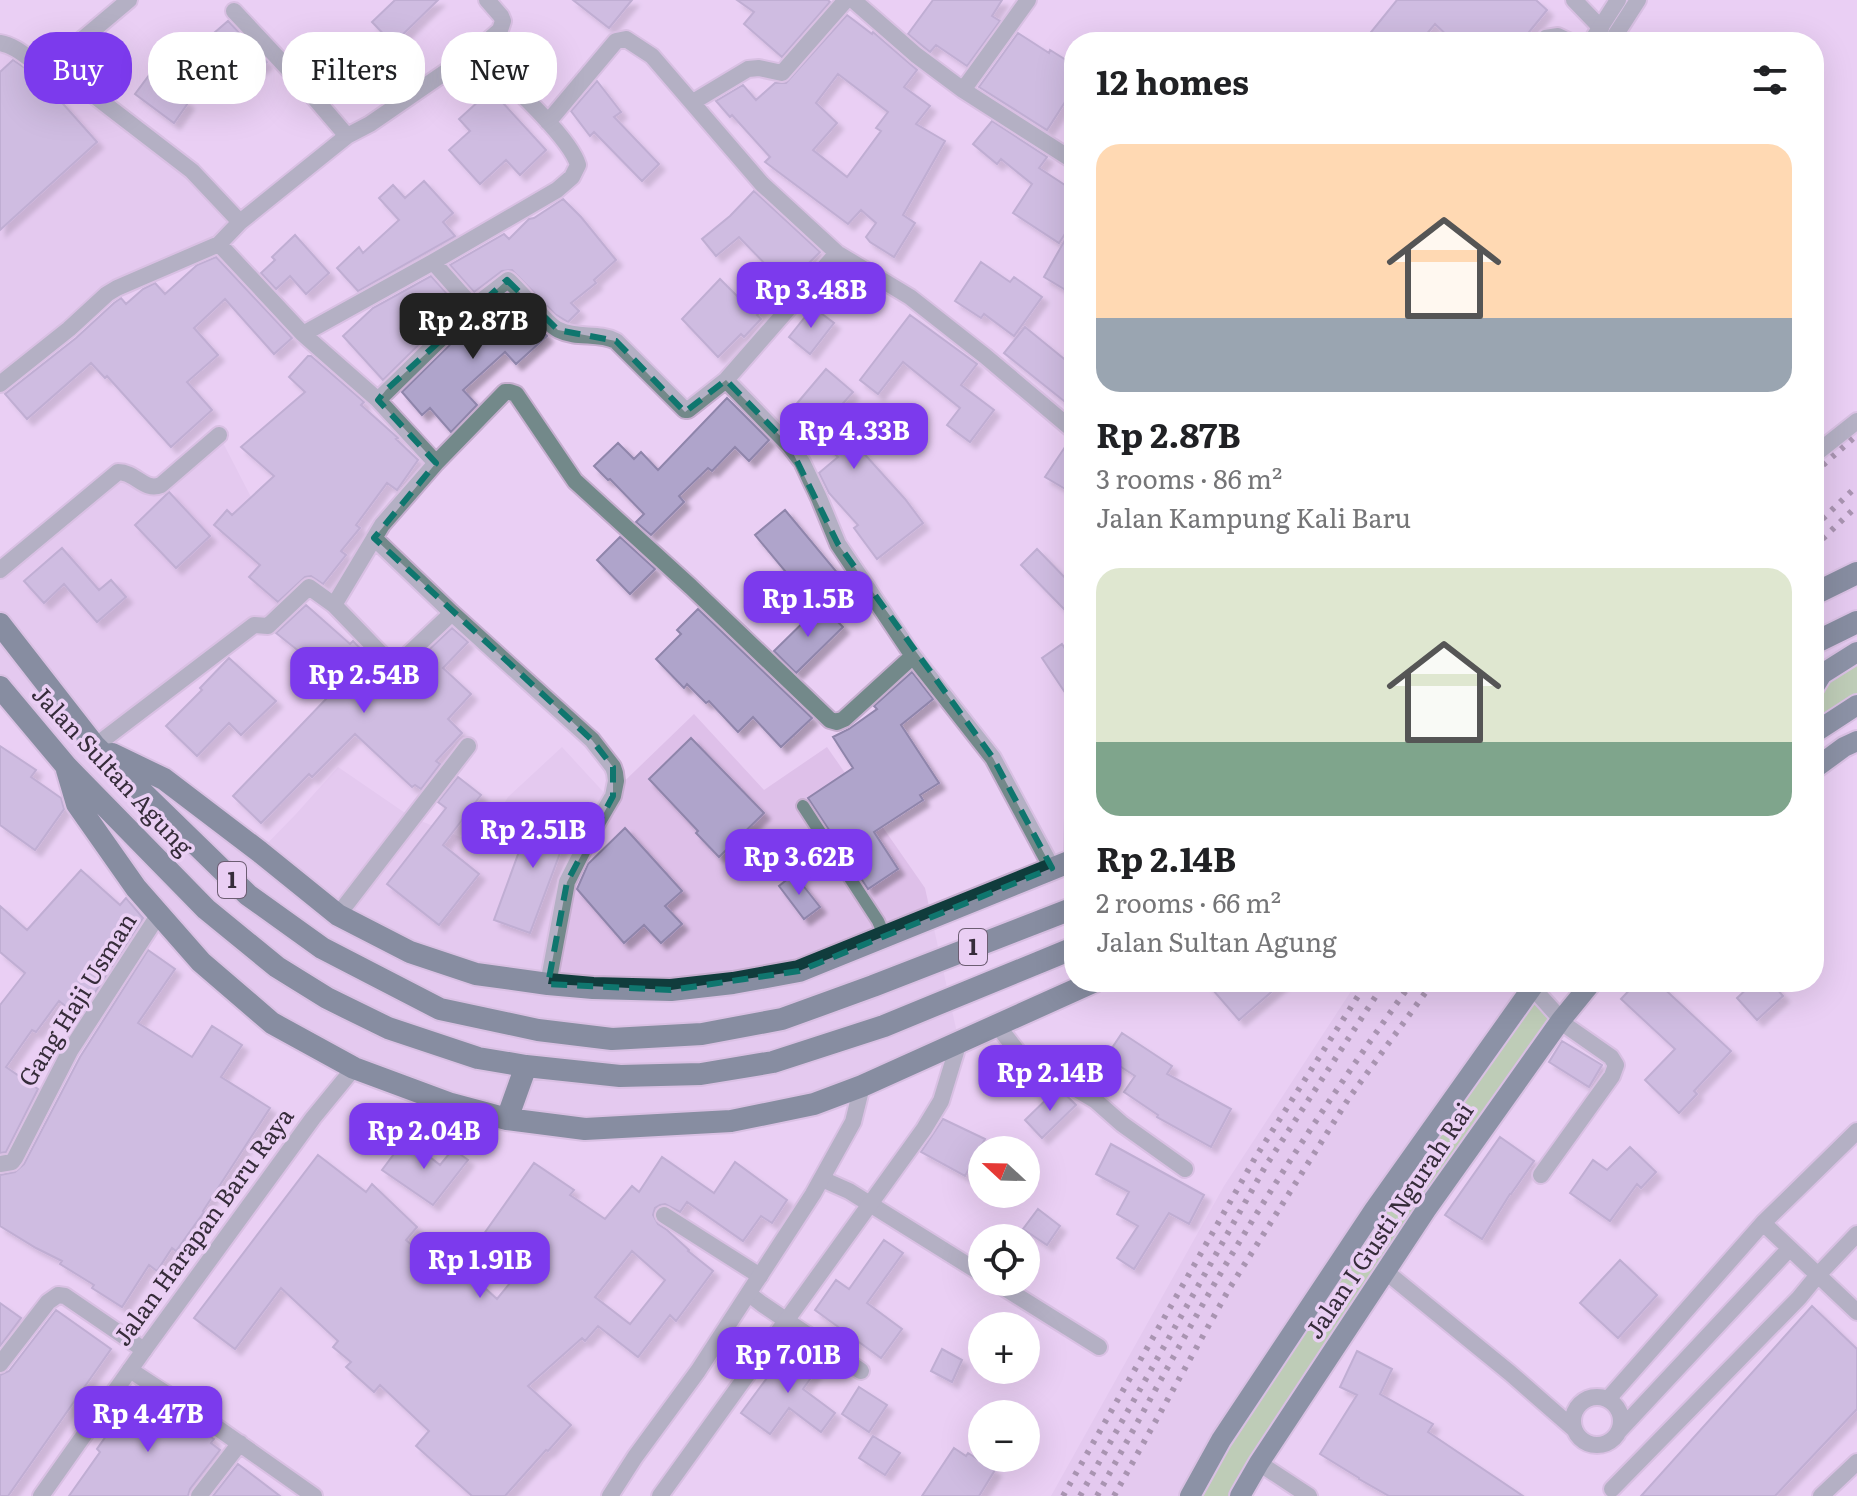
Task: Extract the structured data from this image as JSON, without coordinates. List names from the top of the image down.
{
  "streets": {
    "highway": ["Jalan Sultan Agung", "1"],
    "main road": ["Jalan I Gusti Ngurah Rai"],
    "street": ["Gang Haji Usman", "Jalan Harapan Baru Raya"]
  },
  "north": "left",
  "page": {
    "chip": [
      "Buy",
      "Rent",
      "Filters",
      "New"
    ],
    "heading": "12 homes",
    "list": [
      {
        "name": "Rp 2.87B",
        "note": "3 rooms · 86 m² · Jalan Kampung Kali Baru"
      },
      {
        "name": "Rp 2.14B",
        "note": "2 rooms · 66 m² · Jalan Sultan Agung"
      }
    ],
    "price": [
      "Rp 3.48B",
      "Rp 2.87B",
      "Rp 4.33B",
      "Rp 1.5B",
      "Rp 2.54B",
      "Rp 2.51B",
      "Rp 3.62B",
      "Rp 2.14B",
      "Rp 2.04B",
      "Rp 1.91B",
      "Rp 7.01B",
      "Rp 4.47B"
    ],
    "map_buttons": ["+", "−"]
  }
}
